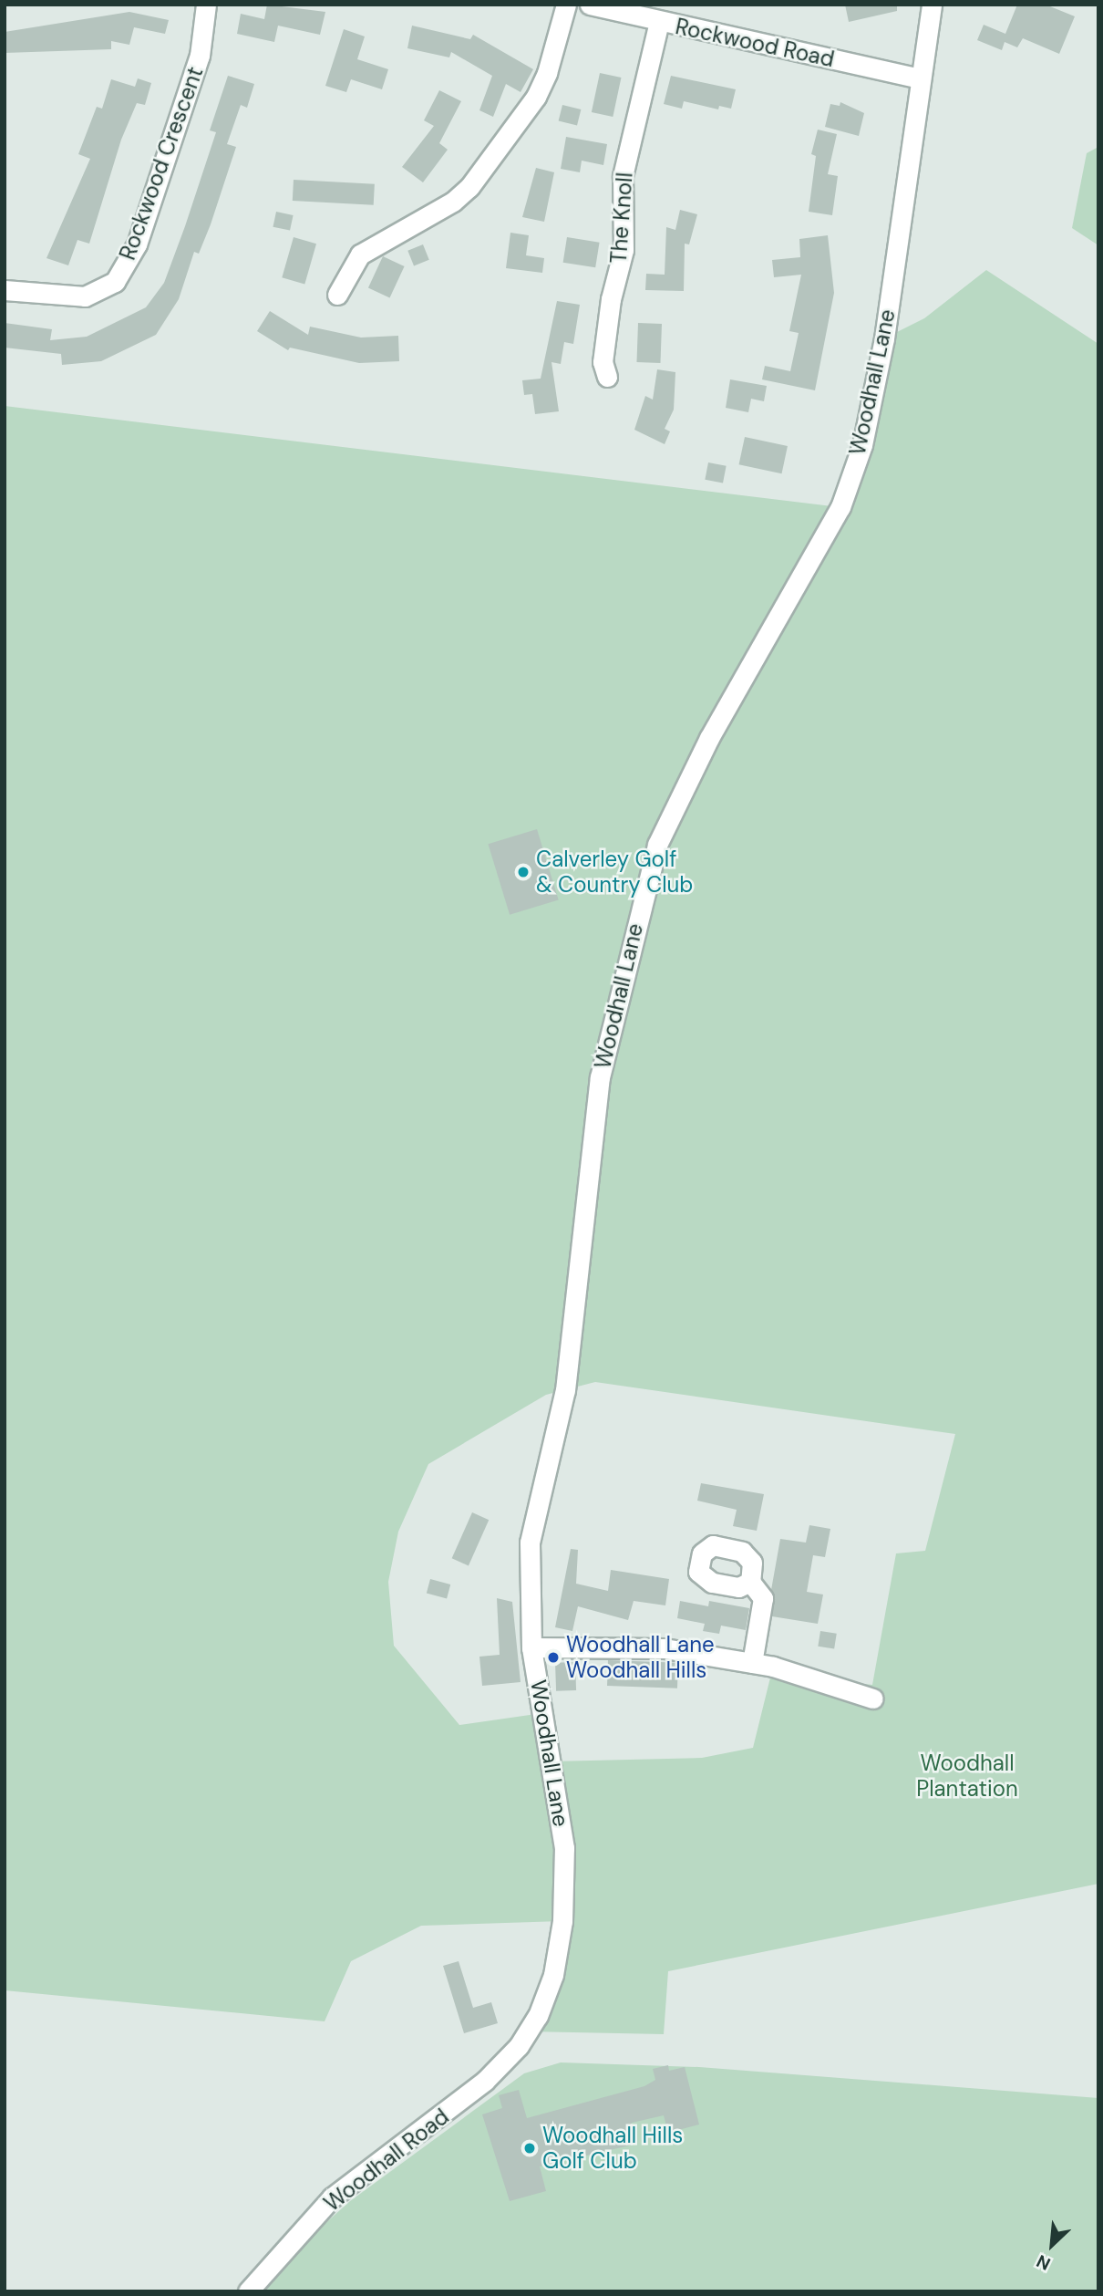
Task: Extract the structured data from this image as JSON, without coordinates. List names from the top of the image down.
{
  "streets": {
    "street": [
      "Rockwood Road",
      "Rockwood Crescent",
      "The Knoll",
      "Woodhall Lane",
      "Woodhall Road"
    ]
  },
  "crossings": [
    ["Rockwood Road", "The Knoll"],
    ["Rockwood Road", "Woodhall Lane"],
    ["Woodhall Lane", "Woodhall Road"]
  ],
  "parks": ["Woodhall Plantation"],
  "places": ["Calverley Golf & Country Club", "Woodhall Lane Woodhall Hills", "Woodhall Hills Golf Club"],
  "north": "bottom left"
}
